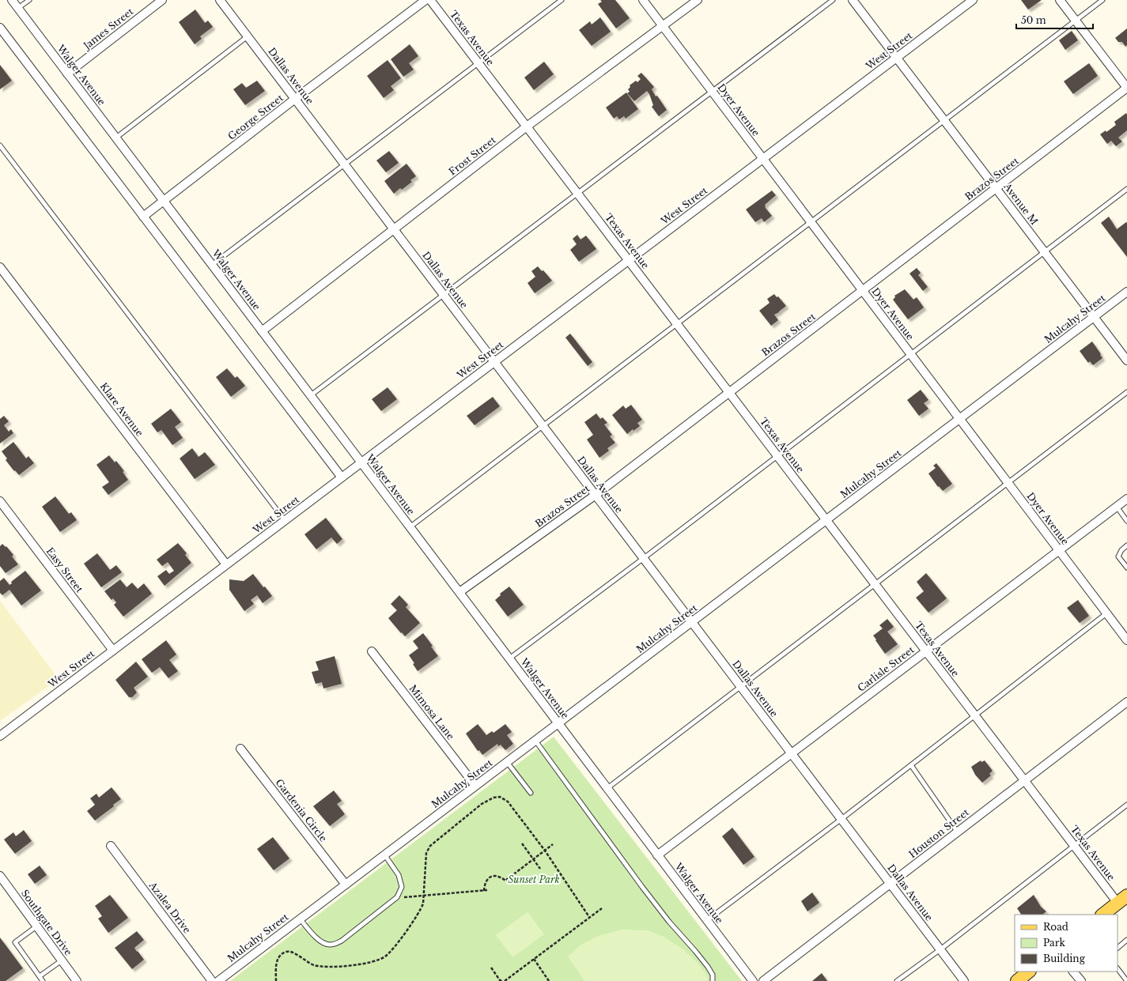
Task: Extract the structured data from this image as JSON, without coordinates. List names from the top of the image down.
{
  "streets": {
    "street": [
      "James Street",
      "Texas Avenue",
      "West Street",
      "Walger Avenue",
      "Dallas Avenue",
      "Dyer Avenue",
      "George Street",
      "Frost Street",
      "Brazos Street",
      "Avenue M",
      "Mulcahy Street",
      "Klare Avenue",
      "Easy Street",
      "Carlisle Street",
      "Mimosa Lane",
      "Gardenia Circle",
      "Houston Street",
      "Azalea Drive",
      "Southgate Drive"
    ]
  },
  "crossings": [
    ["James Street", "Walger Avenue"],
    ["Texas Avenue", "West Street"],
    ["Texas Avenue", "Frost Street"],
    ["Texas Avenue", "Brazos Street"],
    ["Texas Avenue", "Mulcahy Street"],
    ["Texas Avenue", "Carlisle Street"],
    ["Texas Avenue", "Houston Street"],
    ["West Street", "Walger Avenue"],
    ["West Street", "Dallas Avenue"],
    ["West Street", "Dyer Avenue"],
    ["West Street", "Avenue M"],
    ["West Street", "Klare Avenue"],
    ["West Street", "Easy Street"],
    ["Walger Avenue", "George Street"],
    ["Walger Avenue", "Frost Street"],
    ["Walger Avenue", "Brazos Street"],
    ["Walger Avenue", "Mulcahy Street"],
    ["Walger Avenue", "Carlisle Street"],
    ["Dallas Avenue", "George Street"],
    ["Dallas Avenue", "Frost Street"],
    ["Dallas Avenue", "Brazos Street"],
    ["Dallas Avenue", "Mulcahy Street"],
    ["Dallas Avenue", "Carlisle Street"],
    ["Dallas Avenue", "Houston Street"],
    ["Dyer Avenue", "Frost Street"],
    ["Dyer Avenue", "Brazos Street"],
    ["Dyer Avenue", "Mulcahy Street"],
    ["Dyer Avenue", "Carlisle Street"],
    ["Brazos Street", "Avenue M"],
    ["Avenue M", "Mulcahy Street"],
    ["Mulcahy Street", "Mimosa Lane"],
    ["Mulcahy Street", "Gardenia Circle"]
  ],
  "parks": ["Sunset Park"],
  "legend": ["Road", "Park", "Building"],
  "scale_bar": "50 m"
}
